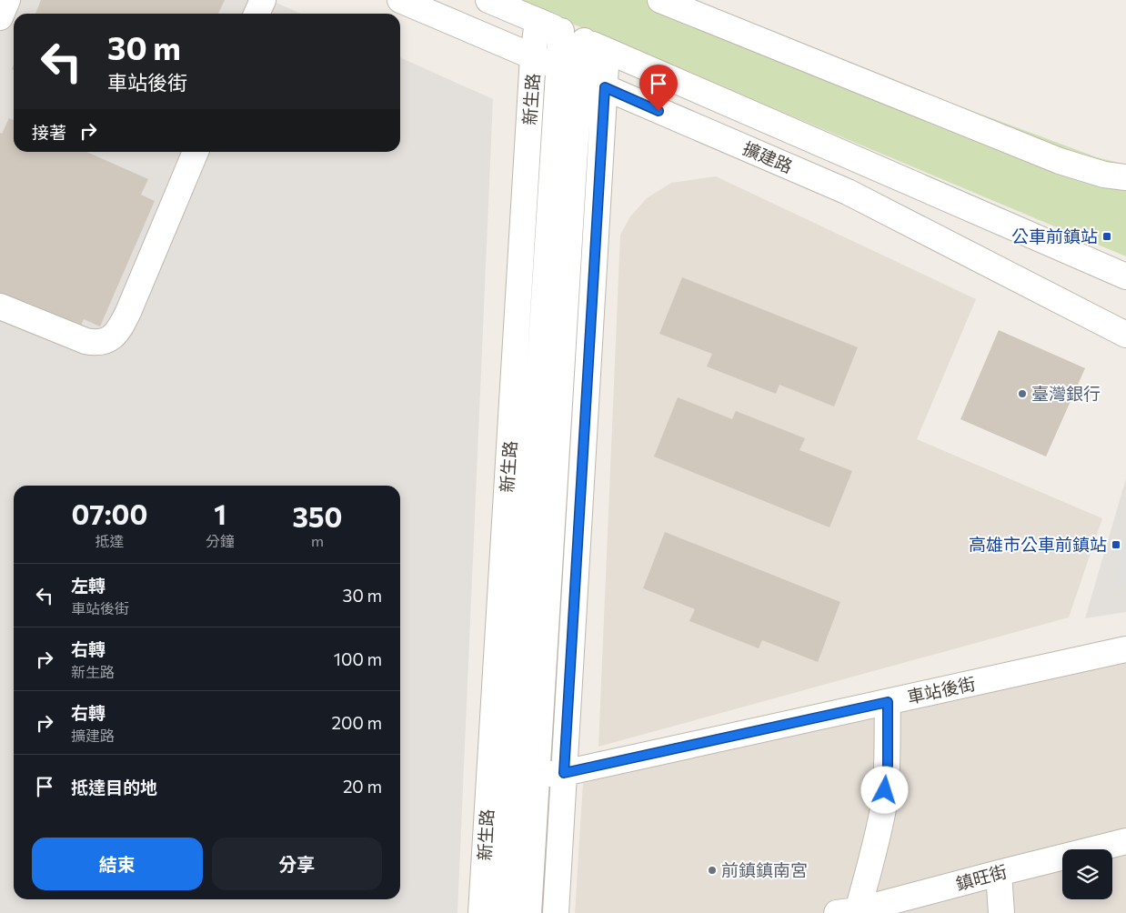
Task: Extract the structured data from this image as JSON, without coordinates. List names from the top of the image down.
{
  "streets": {
    "street": [
      "新生路",
      "擴建路",
      "車站後街",
      "鎮旺街"
    ]
  },
  "crossings": [
    ["新生路", "擴建路"],
    ["新生路", "車站後街"]
  ],
  "places": {
    "transit": ["公車前鎮站", "高雄市公車前鎮站"],
    "other": ["臺灣銀行", "前鎮鎮南宮"]
  },
  "page": {
    "turn": ["30 m", "車站後街"],
    "then": "接著",
    "eta": [
      "07:00",
      "抵達",
      "1",
      "分鐘",
      "350",
      "m"
    ],
    "list": [
      {
        "name": "左轉",
        "note": "車站後街",
        "value": "30 m"
      },
      {
        "name": "右轉",
        "note": "新生路",
        "value": "100 m"
      },
      {
        "name": "右轉",
        "note": "擴建路",
        "value": "200 m"
      },
      {
        "name": "抵達目的地",
        "value": "20 m"
      }
    ],
    "buttons": ["結束", "分享"]
  }
}
